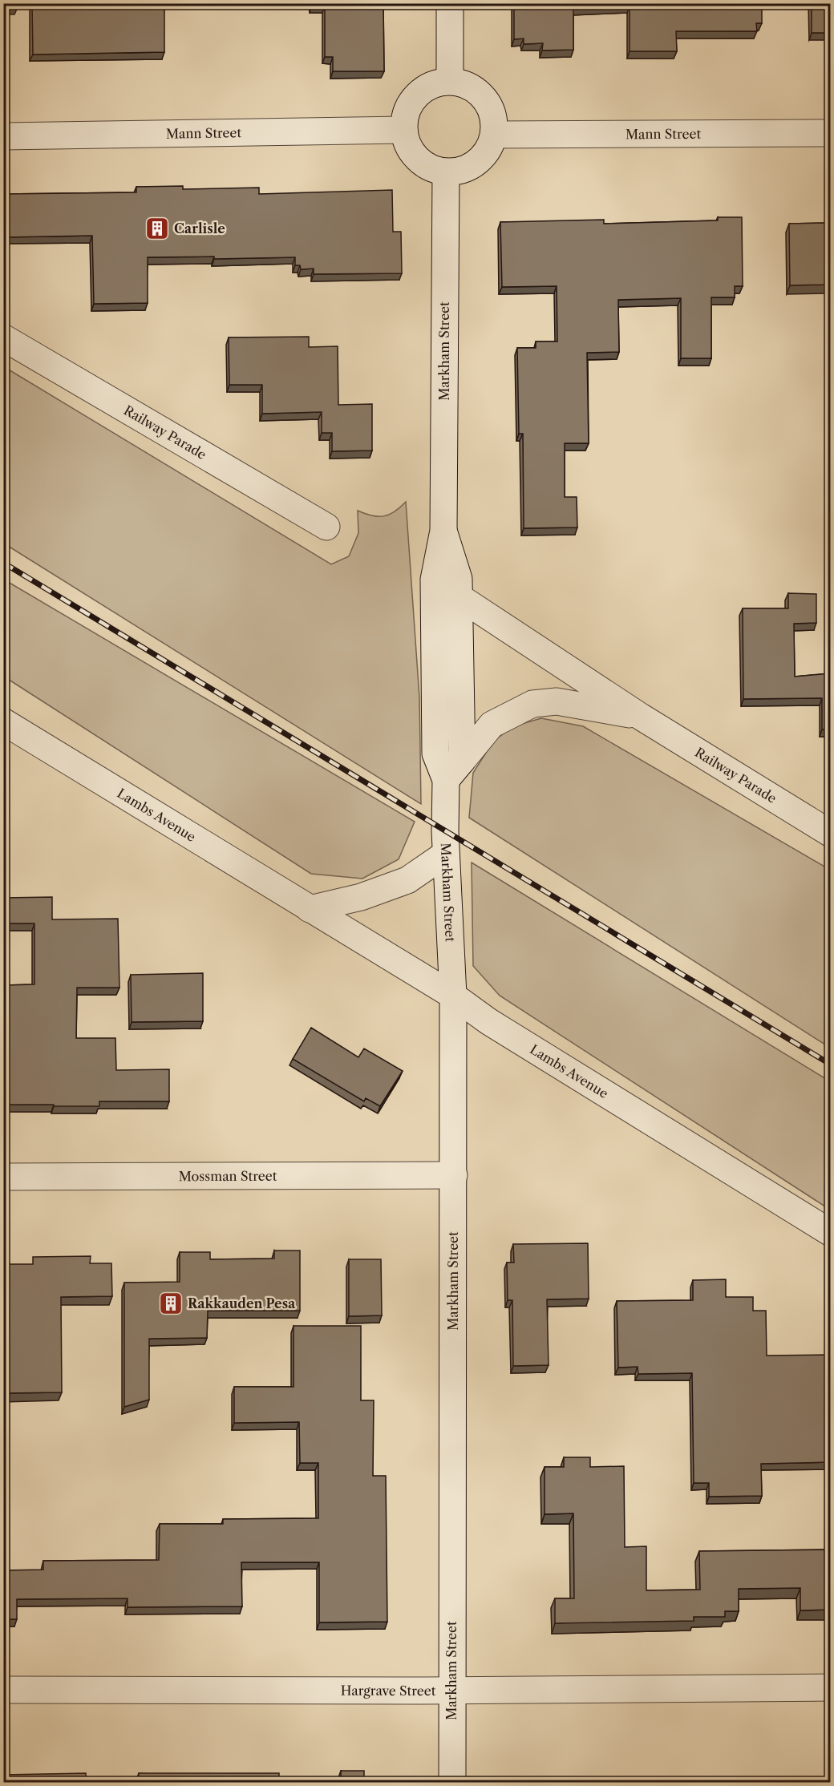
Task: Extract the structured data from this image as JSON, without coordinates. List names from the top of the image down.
{
  "streets": {
    "street": [
      "Mann Street",
      "Markham Street",
      "Railway Parade",
      "Lambs Avenue",
      "Mossman Street",
      "Hargrave Street"
    ]
  },
  "crossings": [
    ["Mann Street", "Markham Street"],
    ["Markham Street", "Railway Parade"],
    ["Markham Street", "Lambs Avenue"],
    ["Markham Street", "Mossman Street"],
    ["Markham Street", "Hargrave Street"]
  ],
  "places": {
    "building": ["Carlisle", "Rakkauden Pesa"]
  }
}
